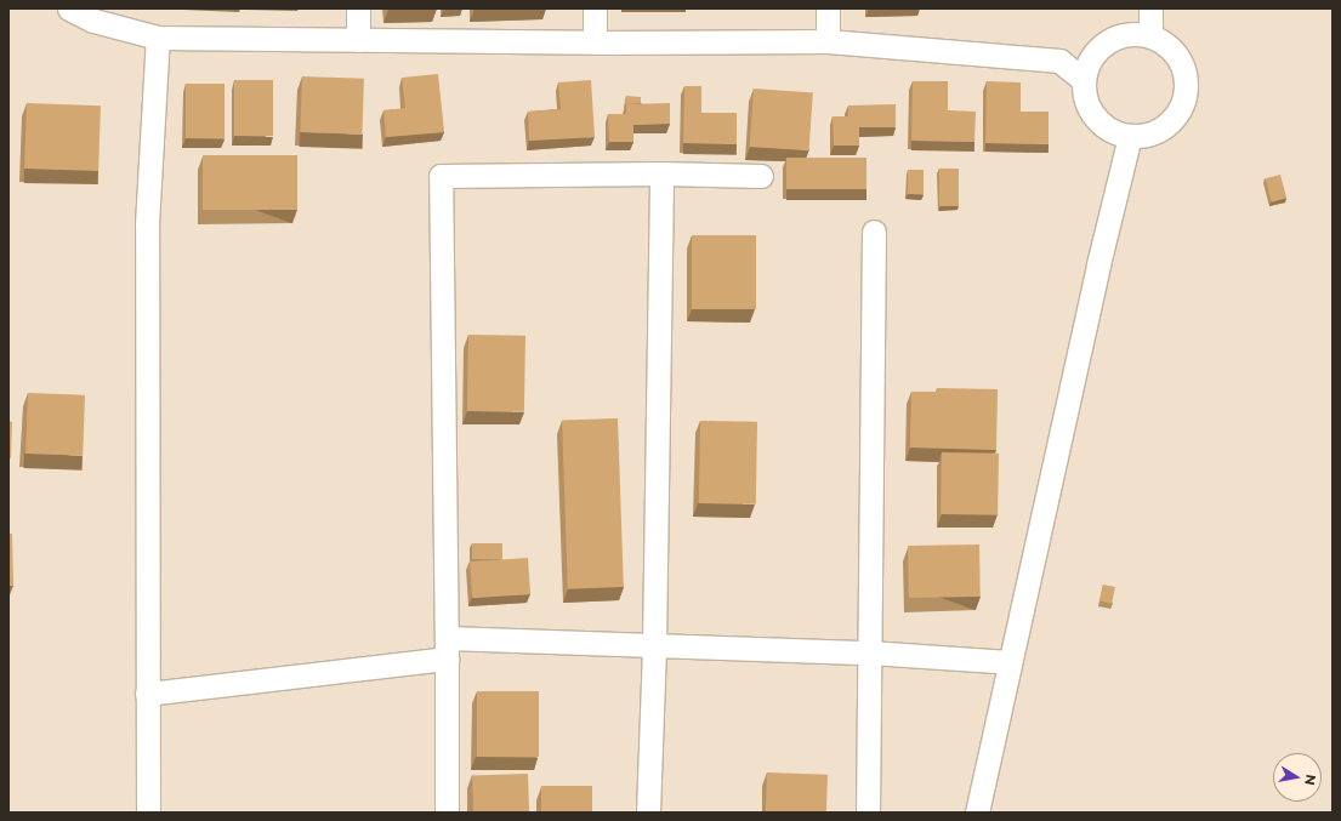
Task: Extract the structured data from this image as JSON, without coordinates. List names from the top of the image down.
{
  "north": "right"
}
